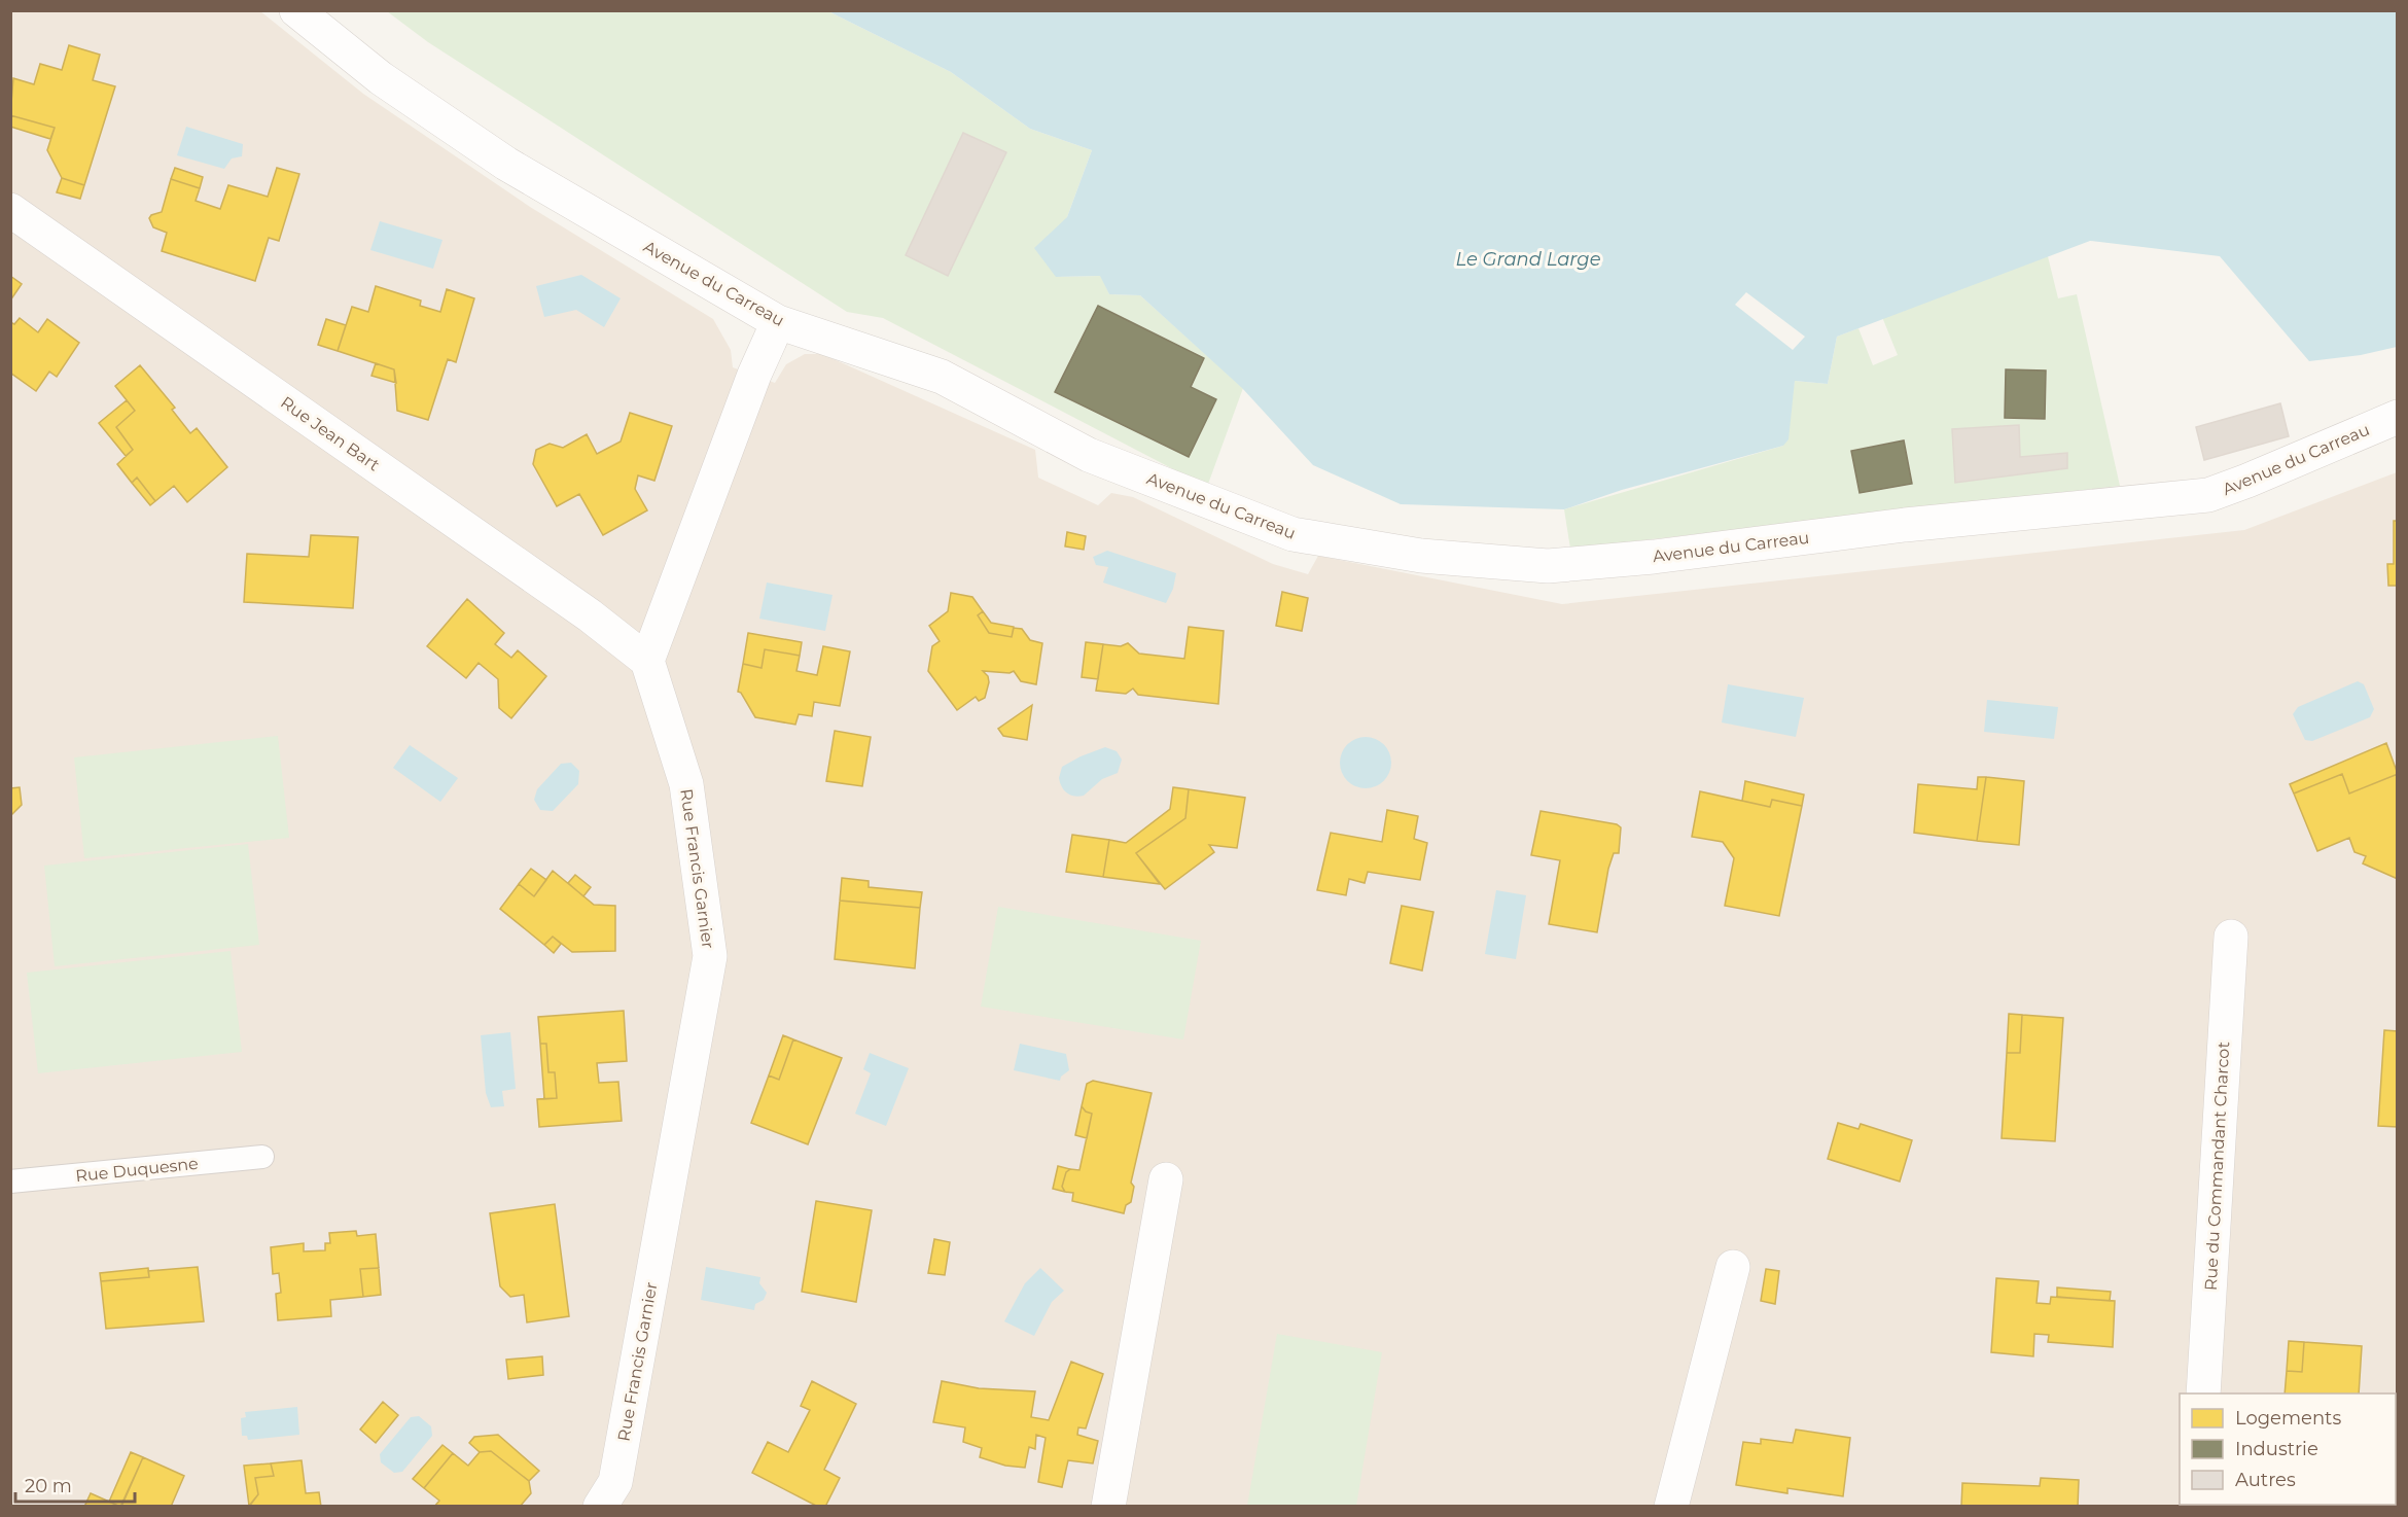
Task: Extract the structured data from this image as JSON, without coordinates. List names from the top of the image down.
{
  "streets": {
    "street": [
      "Avenue du Carreau",
      "Rue Jean Bart",
      "Rue Francis Garnier",
      "Rue du Commandant Charcot"
    ],
    "lane": ["Rue Duquesne"]
  },
  "crossings": [
    ["Rue Jean Bart", "Rue Francis Garnier"]
  ],
  "water": ["Le Grand Large"],
  "legend": ["Logements", "Industrie", "Autres"],
  "scale_bar": "20 m"
}
